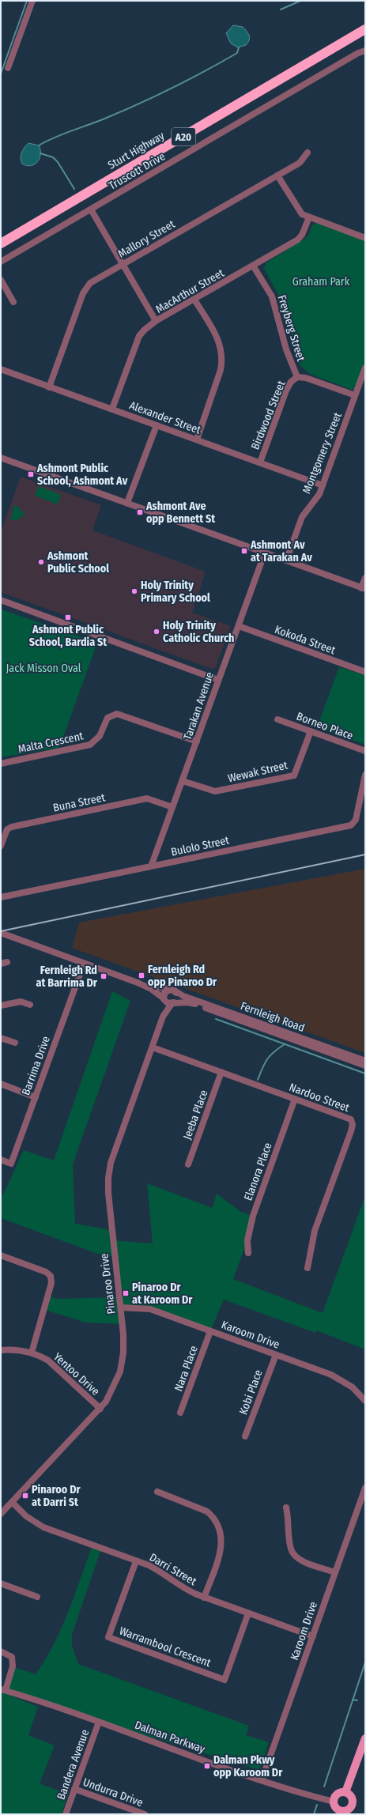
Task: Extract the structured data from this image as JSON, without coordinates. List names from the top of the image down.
{
  "streets": {
    "highway": ["A20", "Sturt Highway"],
    "street": [
      "Truscott Drive",
      "Mallory Street",
      "MacArthur Street",
      "Freyberg Street",
      "Birdwood Street",
      "Alexander Street",
      "Montgomery Street",
      "Kokoda Street",
      "Tarakan Avenue",
      "Borneo Place",
      "Malta Crescent",
      "Wewak Street",
      "Buna Street",
      "Bulolo Street",
      "Fernleigh Road",
      "Barrima Drive",
      "Nardoo Street",
      "Jeeba Place",
      "Elanora Place",
      "Pinaroo Drive",
      "Karoom Drive",
      "Nara Place",
      "Yentoo Drive",
      "Kobi Place",
      "Darri Street",
      "Warrambool Crescent",
      "Dalman Parkway",
      "Bandera Avenue",
      "Undurra Drive"
    ]
  },
  "crossings": [
    ["Mallory Street", "Alexander Street"],
    ["MacArthur Street", "Freyberg Street"],
    ["MacArthur Street", "Alexander Street"],
    ["Freyberg Street", "Birdwood Street"],
    ["Freyberg Street", "Montgomery Street"],
    ["Birdwood Street", "Alexander Street"],
    ["Alexander Street", "Montgomery Street"],
    ["Kokoda Street", "Tarakan Avenue"],
    ["Tarakan Avenue", "Malta Crescent"],
    ["Tarakan Avenue", "Wewak Street"],
    ["Tarakan Avenue", "Buna Street"],
    ["Tarakan Avenue", "Bulolo Street"],
    ["Borneo Place", "Wewak Street"],
    ["Fernleigh Road", "Barrima Drive"],
    ["Fernleigh Road", "Pinaroo Drive"],
    ["Nardoo Street", "Jeeba Place"],
    ["Nardoo Street", "Elanora Place"],
    ["Nardoo Street", "Pinaroo Drive"],
    ["Pinaroo Drive", "Karoom Drive"],
    ["Pinaroo Drive", "Yentoo Drive"],
    ["Pinaroo Drive", "Darri Street"],
    ["Karoom Drive", "Nara Place"],
    ["Karoom Drive", "Kobi Place"],
    ["Karoom Drive", "Darri Street"],
    ["Karoom Drive", "Dalman Parkway"],
    ["Darri Street", "Warrambool Crescent"],
    ["Dalman Parkway", "Bandera Avenue"],
    ["Bandera Avenue", "Undurra Drive"]
  ],
  "parks": ["Graham Park", "Jack Misson Oval"],
  "places": {
    "transit": [
      "Ashmont Public School, Ashmont Av",
      "Ashmont Ave opp Bennett St",
      "Ashmont Av at Tarakan Av",
      "Ashmont Public School, Bardia St",
      "Fernleigh Rd opp Pinaroo Dr",
      "Fernleigh Rd at Barrima Dr",
      "Pinaroo Dr at Karoom Dr",
      "Pinaroo Dr at Darri St",
      "Dalman Pkwy opp Karoom Dr"
    ],
    "other": ["Ashmont Public School", "Holy Trinity Primary School", "Holy Trinity Catholic Church"]
  }
}
